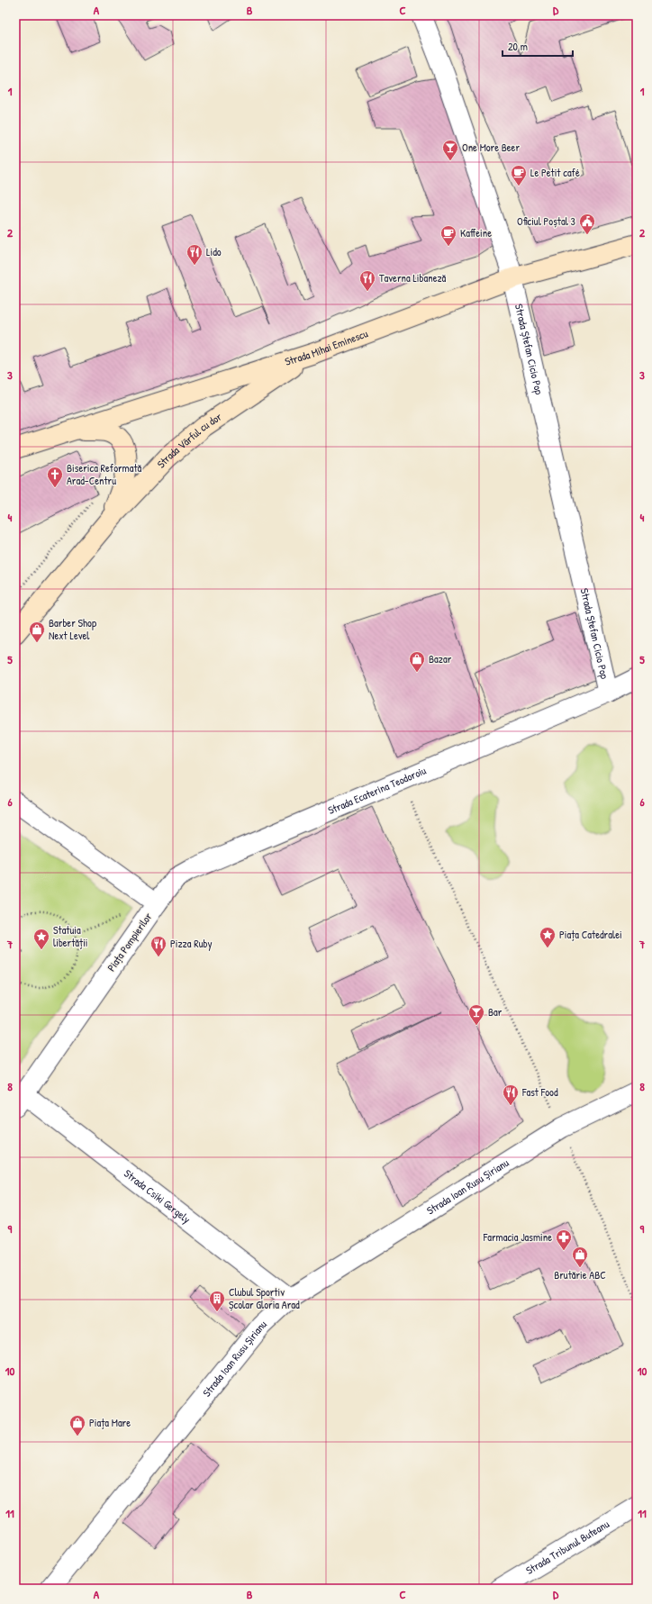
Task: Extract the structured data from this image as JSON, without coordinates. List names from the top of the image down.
{
  "streets": {
    "street": [
      "Strada Mihai Eminescu",
      "Strada Ștefan Cicio Pop",
      "Strada Vârful cu dor",
      "Strada Ecaterina Teodoroiu",
      "Piața Pompierilor",
      "Strada Ioan Rusu Șirianu",
      "Strada Csiki Gergely",
      "Strada Tribunul Buteanu"
    ]
  },
  "crossings": [
    ["Strada Mihai Eminescu", "Strada Ștefan Cicio Pop"],
    ["Strada Mihai Eminescu", "Strada Vârful cu dor"],
    ["Strada Ștefan Cicio Pop", "Strada Ecaterina Teodoroiu"],
    ["Strada Ecaterina Teodoroiu", "Piața Pompierilor"],
    ["Piața Pompierilor", "Strada Csiki Gergely"],
    ["Strada Ioan Rusu Șirianu", "Strada Csiki Gergely"]
  ],
  "places": {
    "bar": ["One More Beer", "Bar"],
    "cafe": ["Le Petit café", "Kaffeine"],
    "public building": ["Oficiul Poștal 3"],
    "restaurant": [
      "Lido",
      "Taverna Libaneză",
      "Pizza Ruby",
      "Fast Food"
    ],
    "church": ["Biserica Reformată Arad-Centru"],
    "shop": [
      "Barber Shop Next Level",
      "Bazar",
      "Brutărie ABC",
      "Piața Mare"
    ],
    "place": ["Piața Catedralei", "Statuia libertății"],
    "pharmacy": ["Farmacia Jasmine"],
    "building": ["Clubul Sportiv Școlar Gloria Arad"]
  },
  "scale_bar": "20 m",
  "grid": {
    "columns": [
      "A",
      "B",
      "C",
      "D"
    ],
    "rows": [
      "1",
      "2",
      "3",
      "4",
      "5",
      "6",
      "7",
      "8",
      "9",
      "10",
      "11"
    ]
  }
}
